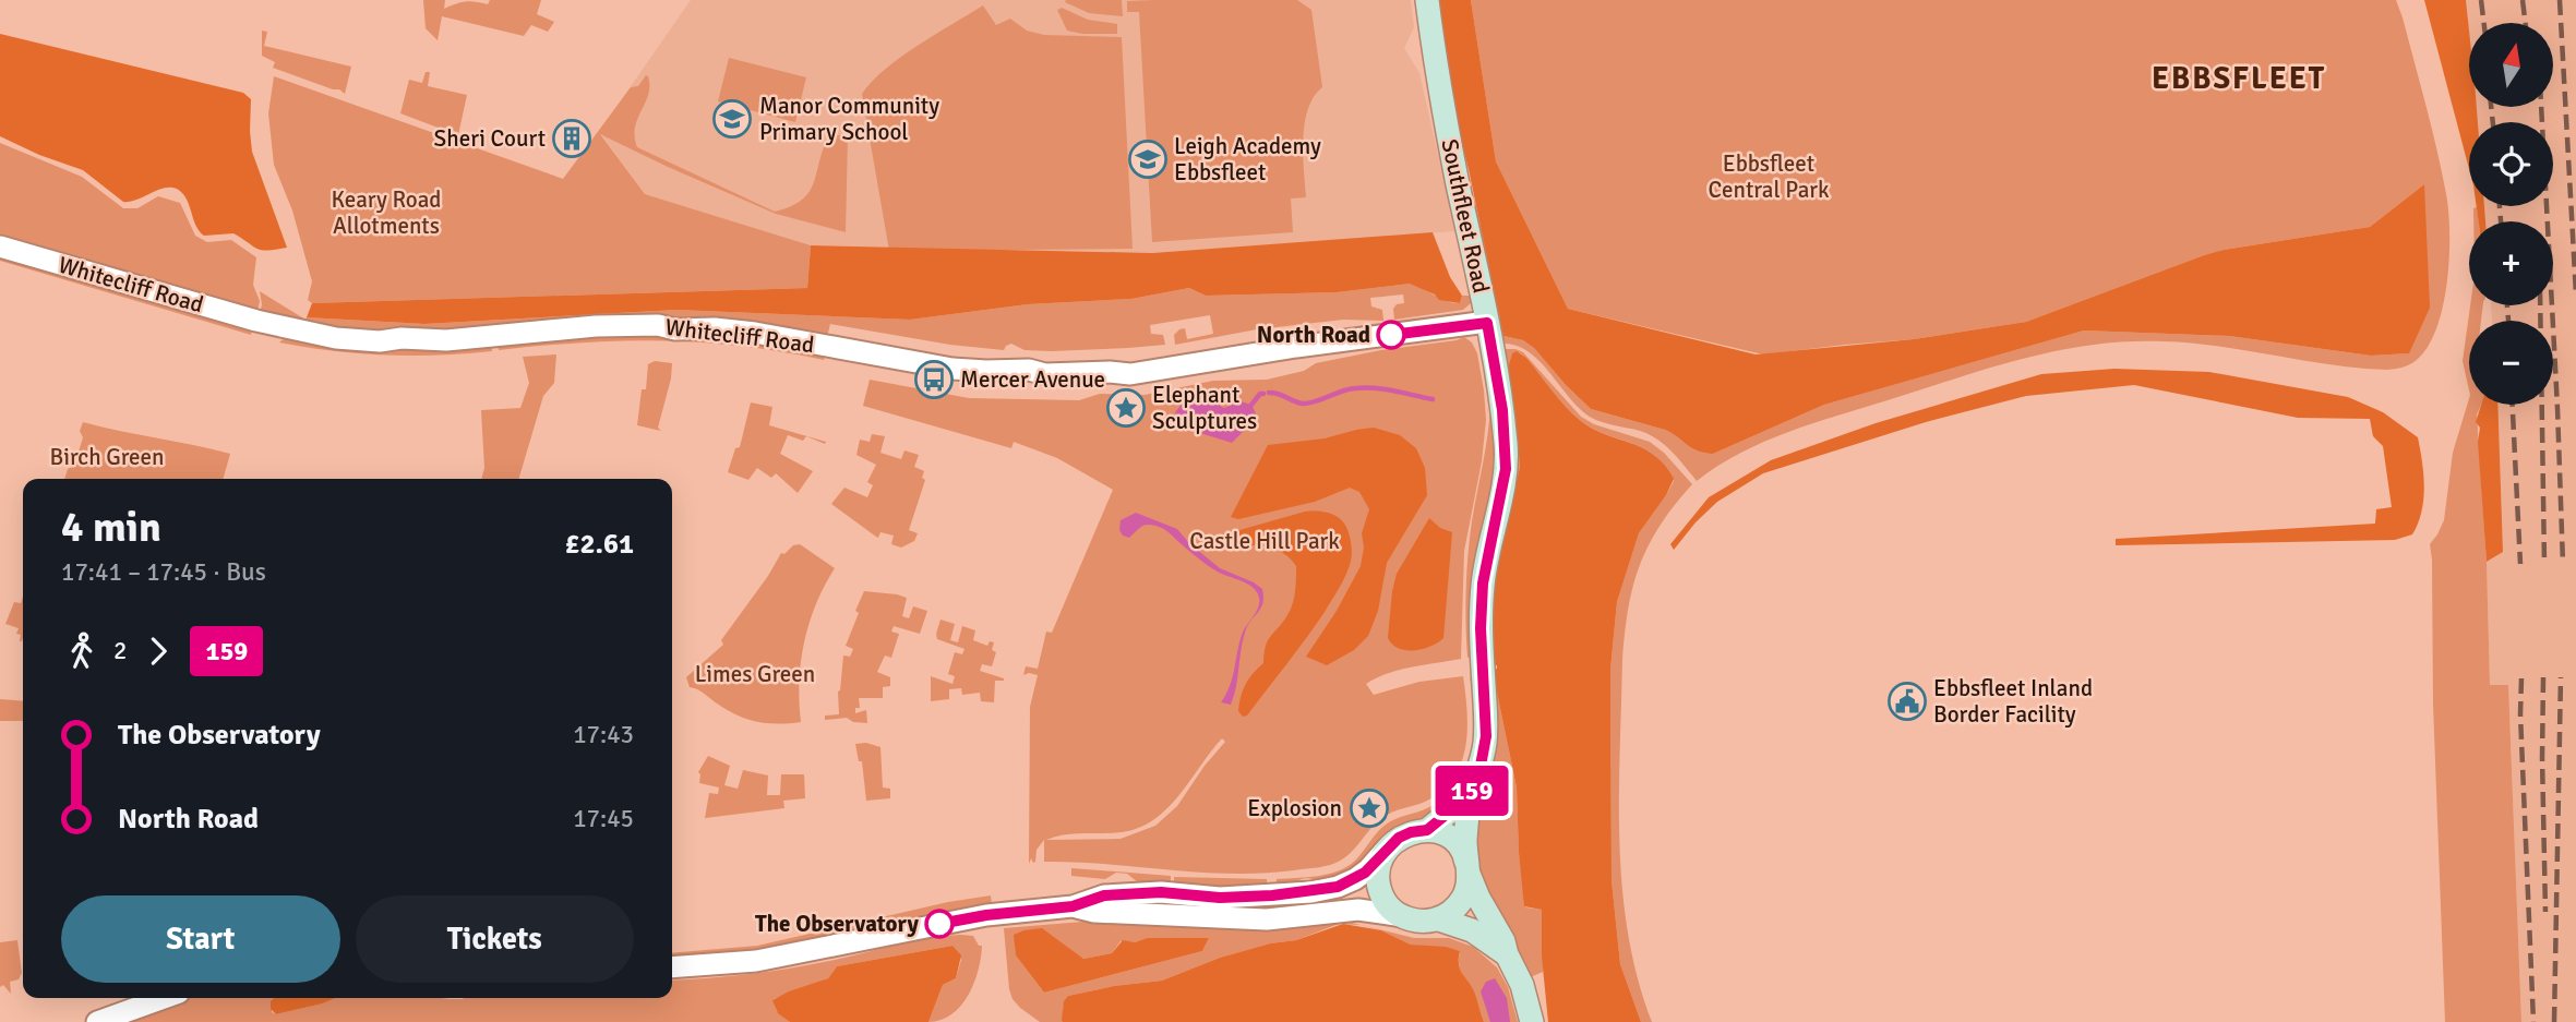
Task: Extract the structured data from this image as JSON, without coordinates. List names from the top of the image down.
{
  "streets": {
    "main road": ["Southfleet Road"],
    "street": ["Whitecliff Road"]
  },
  "crossings": [
    ["Southfleet Road", "Whitecliff Road"]
  ],
  "districts": ["EBBSFLEET"],
  "parks": [
    "Ebbsfleet Central Park",
    "Keary Road Allotments",
    "Birch Green",
    "Castle Hill Park",
    "Limes Green"
  ],
  "places": {
    "school or university": ["Manor Community Primary School", "Leigh Academy Ebbsfleet"],
    "building": ["Sheri Court"],
    "other": ["North Road", "The Observatory"],
    "bus stop": ["Mercer Avenue"],
    "place": ["Elephant Sculptures", "Explosion"],
    "public building": ["Ebbsfleet Inland Border Facility"]
  },
  "lines": ["bus line 159"],
  "north": "top",
  "page": {
    "on_map": "159",
    "map_buttons": ["+", "−"],
    "heading": ["4 min", "17:41 – 17:45 · Bus", "£2.61"],
    "legs": ["2", "159"],
    "list": [
      {
        "name": "The Observatory",
        "value": "17:43"
      },
      {
        "name": "North Road",
        "value": "17:45"
      }
    ],
    "buttons": ["Start", "Tickets"]
  }
}
